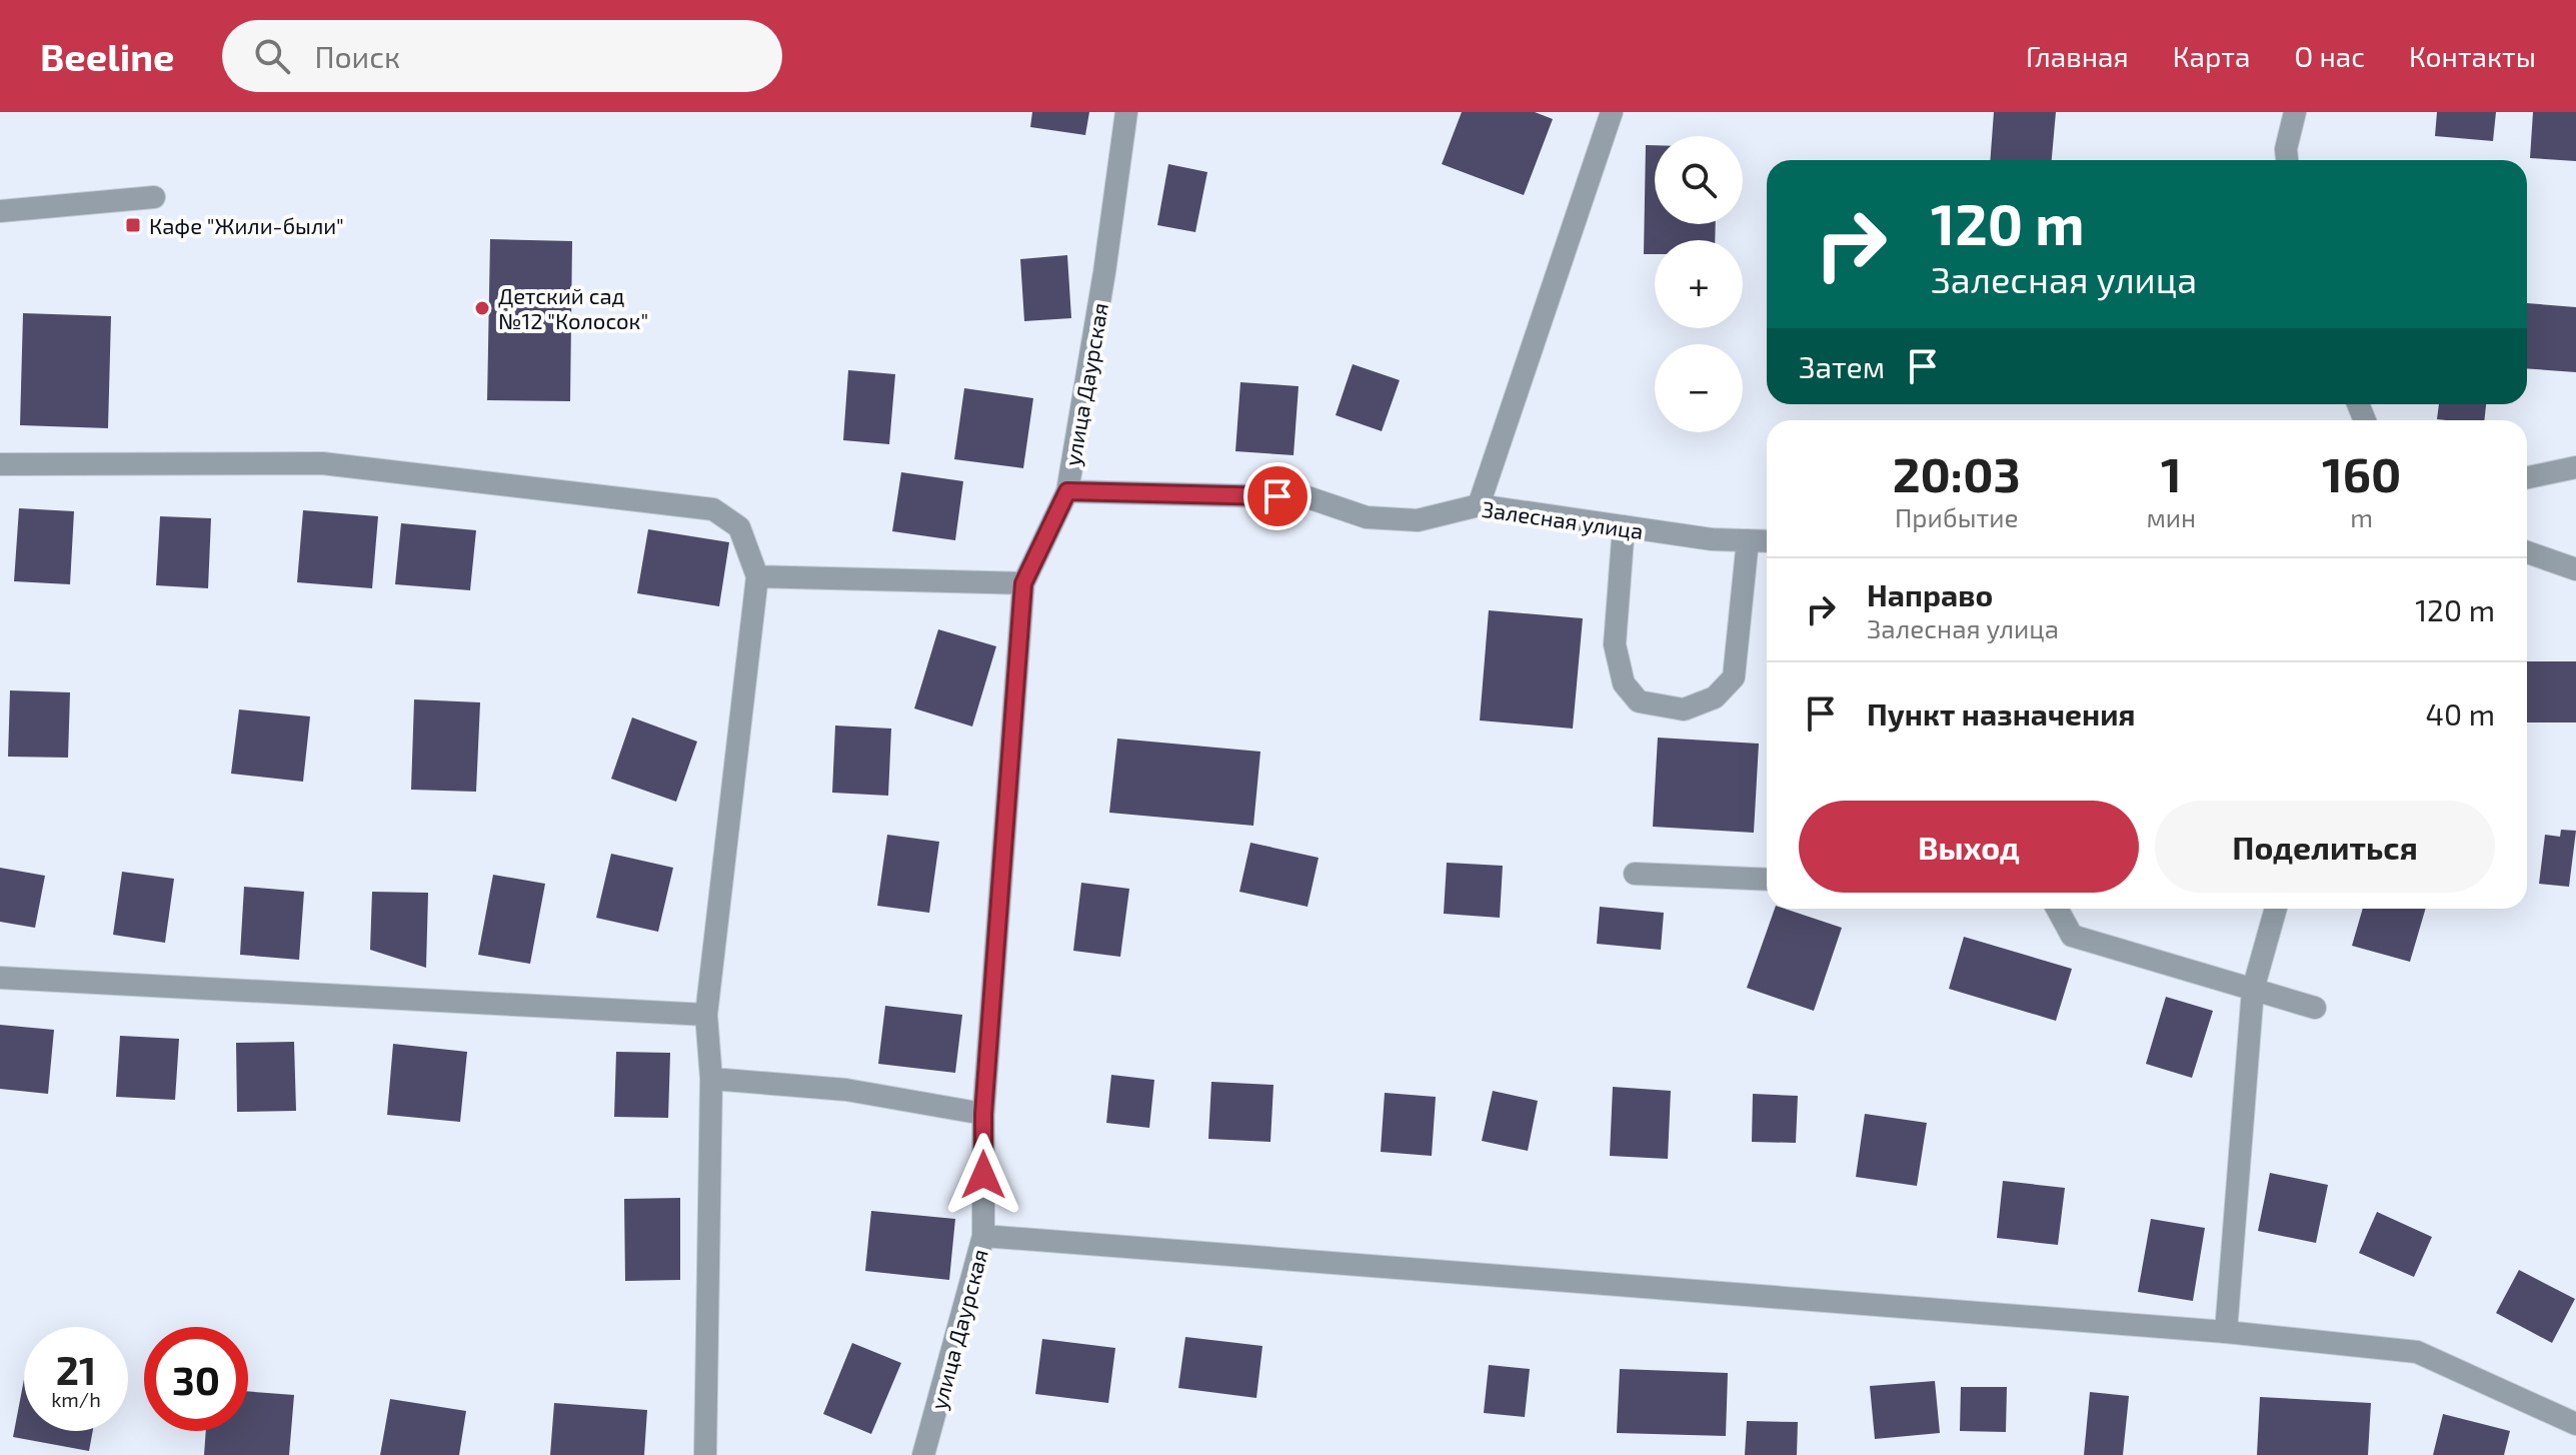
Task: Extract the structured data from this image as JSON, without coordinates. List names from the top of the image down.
{
  "streets": {
    "street": ["улица Даурская", "Залесная улица"]
  },
  "crossings": [
    ["улица Даурская", "Залесная улица"]
  ],
  "places": {
    "transit": ["Кафе \"Жили-были\""],
    "other": ["Детский сад №12 \"Колосок\""]
  },
  "page": {
    "header": "Beeline",
    "search": "Поиск",
    "nav": [
      "Главная",
      "Карта",
      "О нас",
      "Контакты"
    ],
    "map_buttons": ["+", "−"],
    "turn": ["120 m", "Залесная улица"],
    "then": "Затем",
    "eta": [
      "20:03",
      "Прибытие",
      "1",
      "мин",
      "160",
      "m"
    ],
    "list": [
      {
        "name": "Направо",
        "note": "Залесная улица",
        "value": "120 m"
      },
      {
        "name": "Пункт назначения",
        "value": "40 m"
      }
    ],
    "buttons": ["Выход", "Поделиться"],
    "speed": "21 km/h",
    "limit": "30"
  }
}
